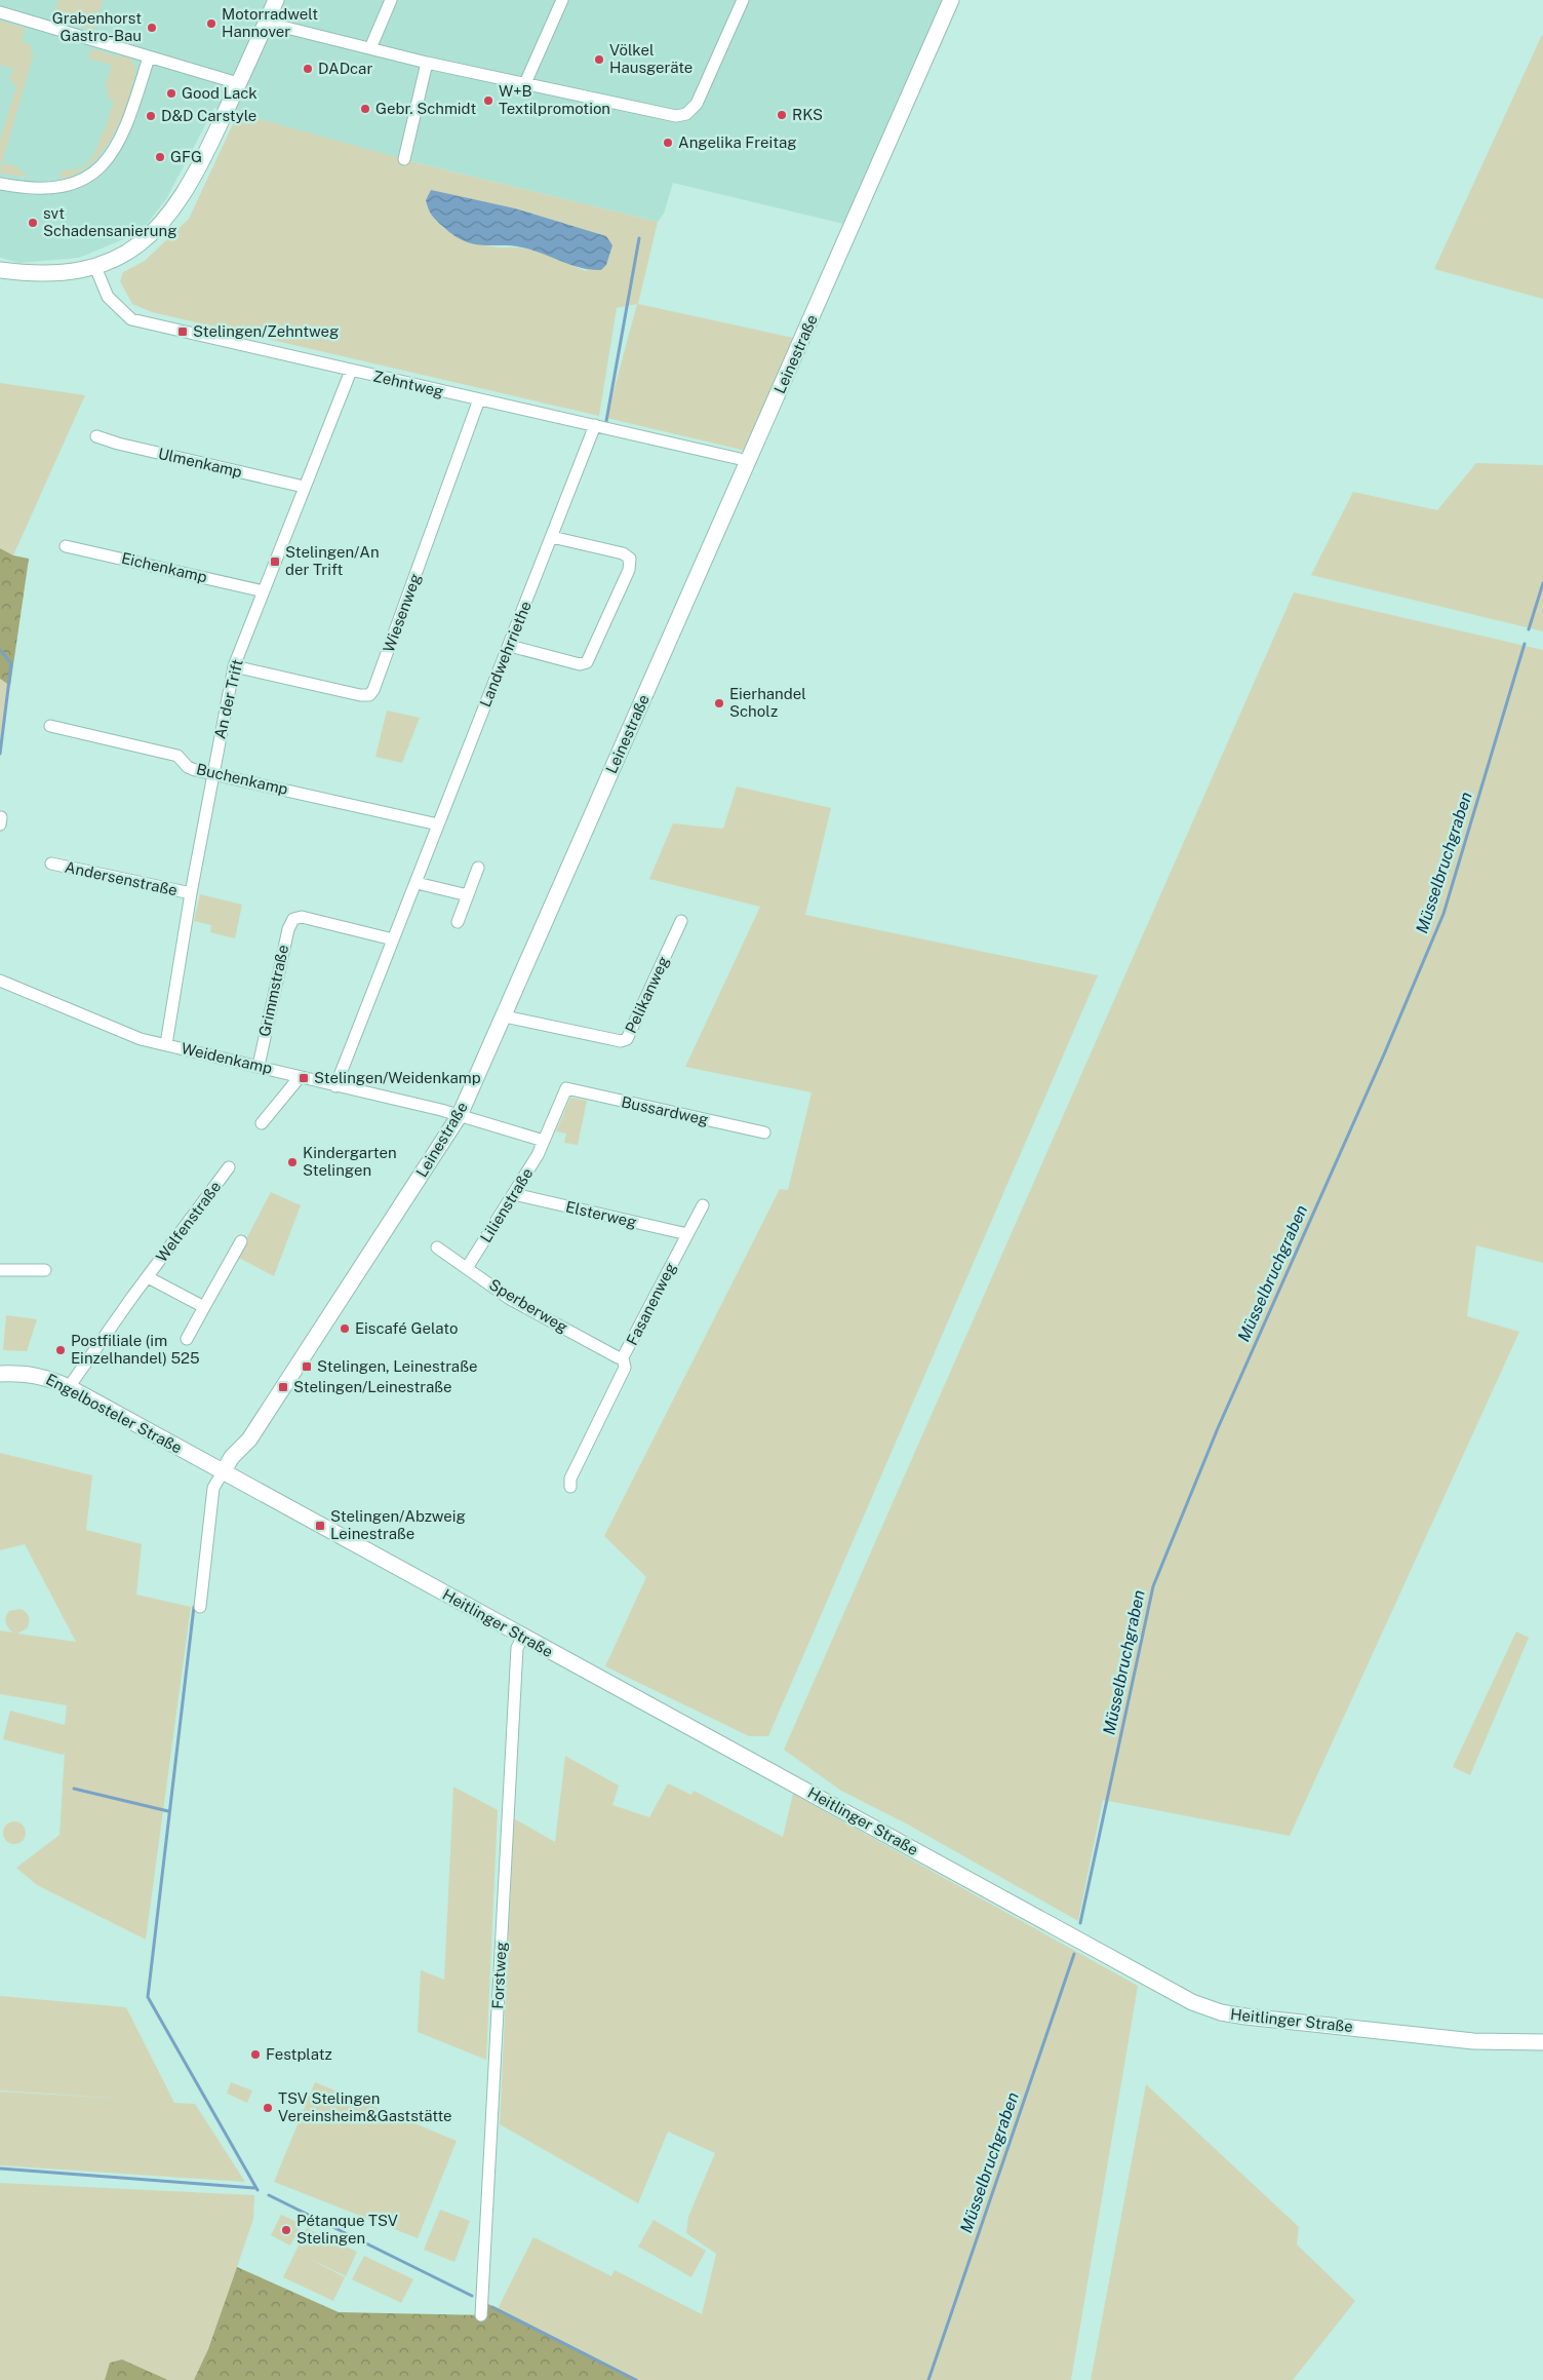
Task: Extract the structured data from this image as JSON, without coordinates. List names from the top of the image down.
{
  "streets": {
    "street": [
      "Leinestraße",
      "Zehntweg",
      "Ulmenkamp",
      "Eichenkamp",
      "Wiesenweg",
      "Landwehrriethe",
      "An der Trift",
      "Buchenkamp",
      "Andersenstraße",
      "Grimmstraße",
      "Pelikanweg",
      "Weidenkamp",
      "Bussardweg",
      "Lilienstraße",
      "Elsterweg",
      "Welfenstraße",
      "Fasanenweg",
      "Sperberweg",
      "Engelbosteler Straße",
      "Heitlinger Straße",
      "Forstweg"
    ]
  },
  "crossings": [
    ["Leinestraße", "Zehntweg"],
    ["Leinestraße", "Pelikanweg"],
    ["Leinestraße", "Weidenkamp"],
    ["Leinestraße", "Engelbosteler Straße"],
    ["Leinestraße", "Heitlinger Straße"],
    ["Zehntweg", "Wiesenweg"],
    ["Zehntweg", "Landwehrriethe"],
    ["Zehntweg", "An der Trift"],
    ["Ulmenkamp", "An der Trift"],
    ["Eichenkamp", "An der Trift"],
    ["Wiesenweg", "An der Trift"],
    ["Landwehrriethe", "Buchenkamp"],
    ["Landwehrriethe", "Grimmstraße"],
    ["Landwehrriethe", "Weidenkamp"],
    ["An der Trift", "Buchenkamp"],
    ["An der Trift", "Andersenstraße"],
    ["An der Trift", "Weidenkamp"],
    ["Grimmstraße", "Weidenkamp"],
    ["Bussardweg", "Lilienstraße"],
    ["Lilienstraße", "Elsterweg"],
    ["Lilienstraße", "Sperberweg"],
    ["Elsterweg", "Fasanenweg"],
    ["Welfenstraße", "Engelbosteler Straße"],
    ["Fasanenweg", "Sperberweg"],
    ["Engelbosteler Straße", "Heitlinger Straße"],
    ["Heitlinger Straße", "Forstweg"]
  ],
  "water": ["Müsselbruchgraben"],
  "places": {
    "other": [
      "Motorradwelt Hannover",
      "Grabenhorst Gastro-Bau",
      "Völkel Hausgeräte",
      "DADcar",
      "Good Lack",
      "W+B Textilpromotion",
      "Gebr. Schmidt",
      "RKS",
      "D&D Carstyle",
      "Angelika Freitag",
      "GFG",
      "svt Schadensanierung",
      "Eierhandel Scholz",
      "Kindergarten Stelingen",
      "Eiscafé Gelato",
      "Postfiliale (im Einzelhandel) 525",
      "Festplatz",
      "TSV Stelingen Vereinsheim&Gaststätte",
      "Pétanque TSV Stelingen"
    ],
    "transit": [
      "Stelingen/Zehntweg",
      "Stelingen/An der Trift",
      "Stelingen/Weidenkamp",
      "Stelingen, Leinestraße",
      "Stelingen/Leinestraße",
      "Stelingen/Abzweig Leinestraße"
    ]
  }
}
